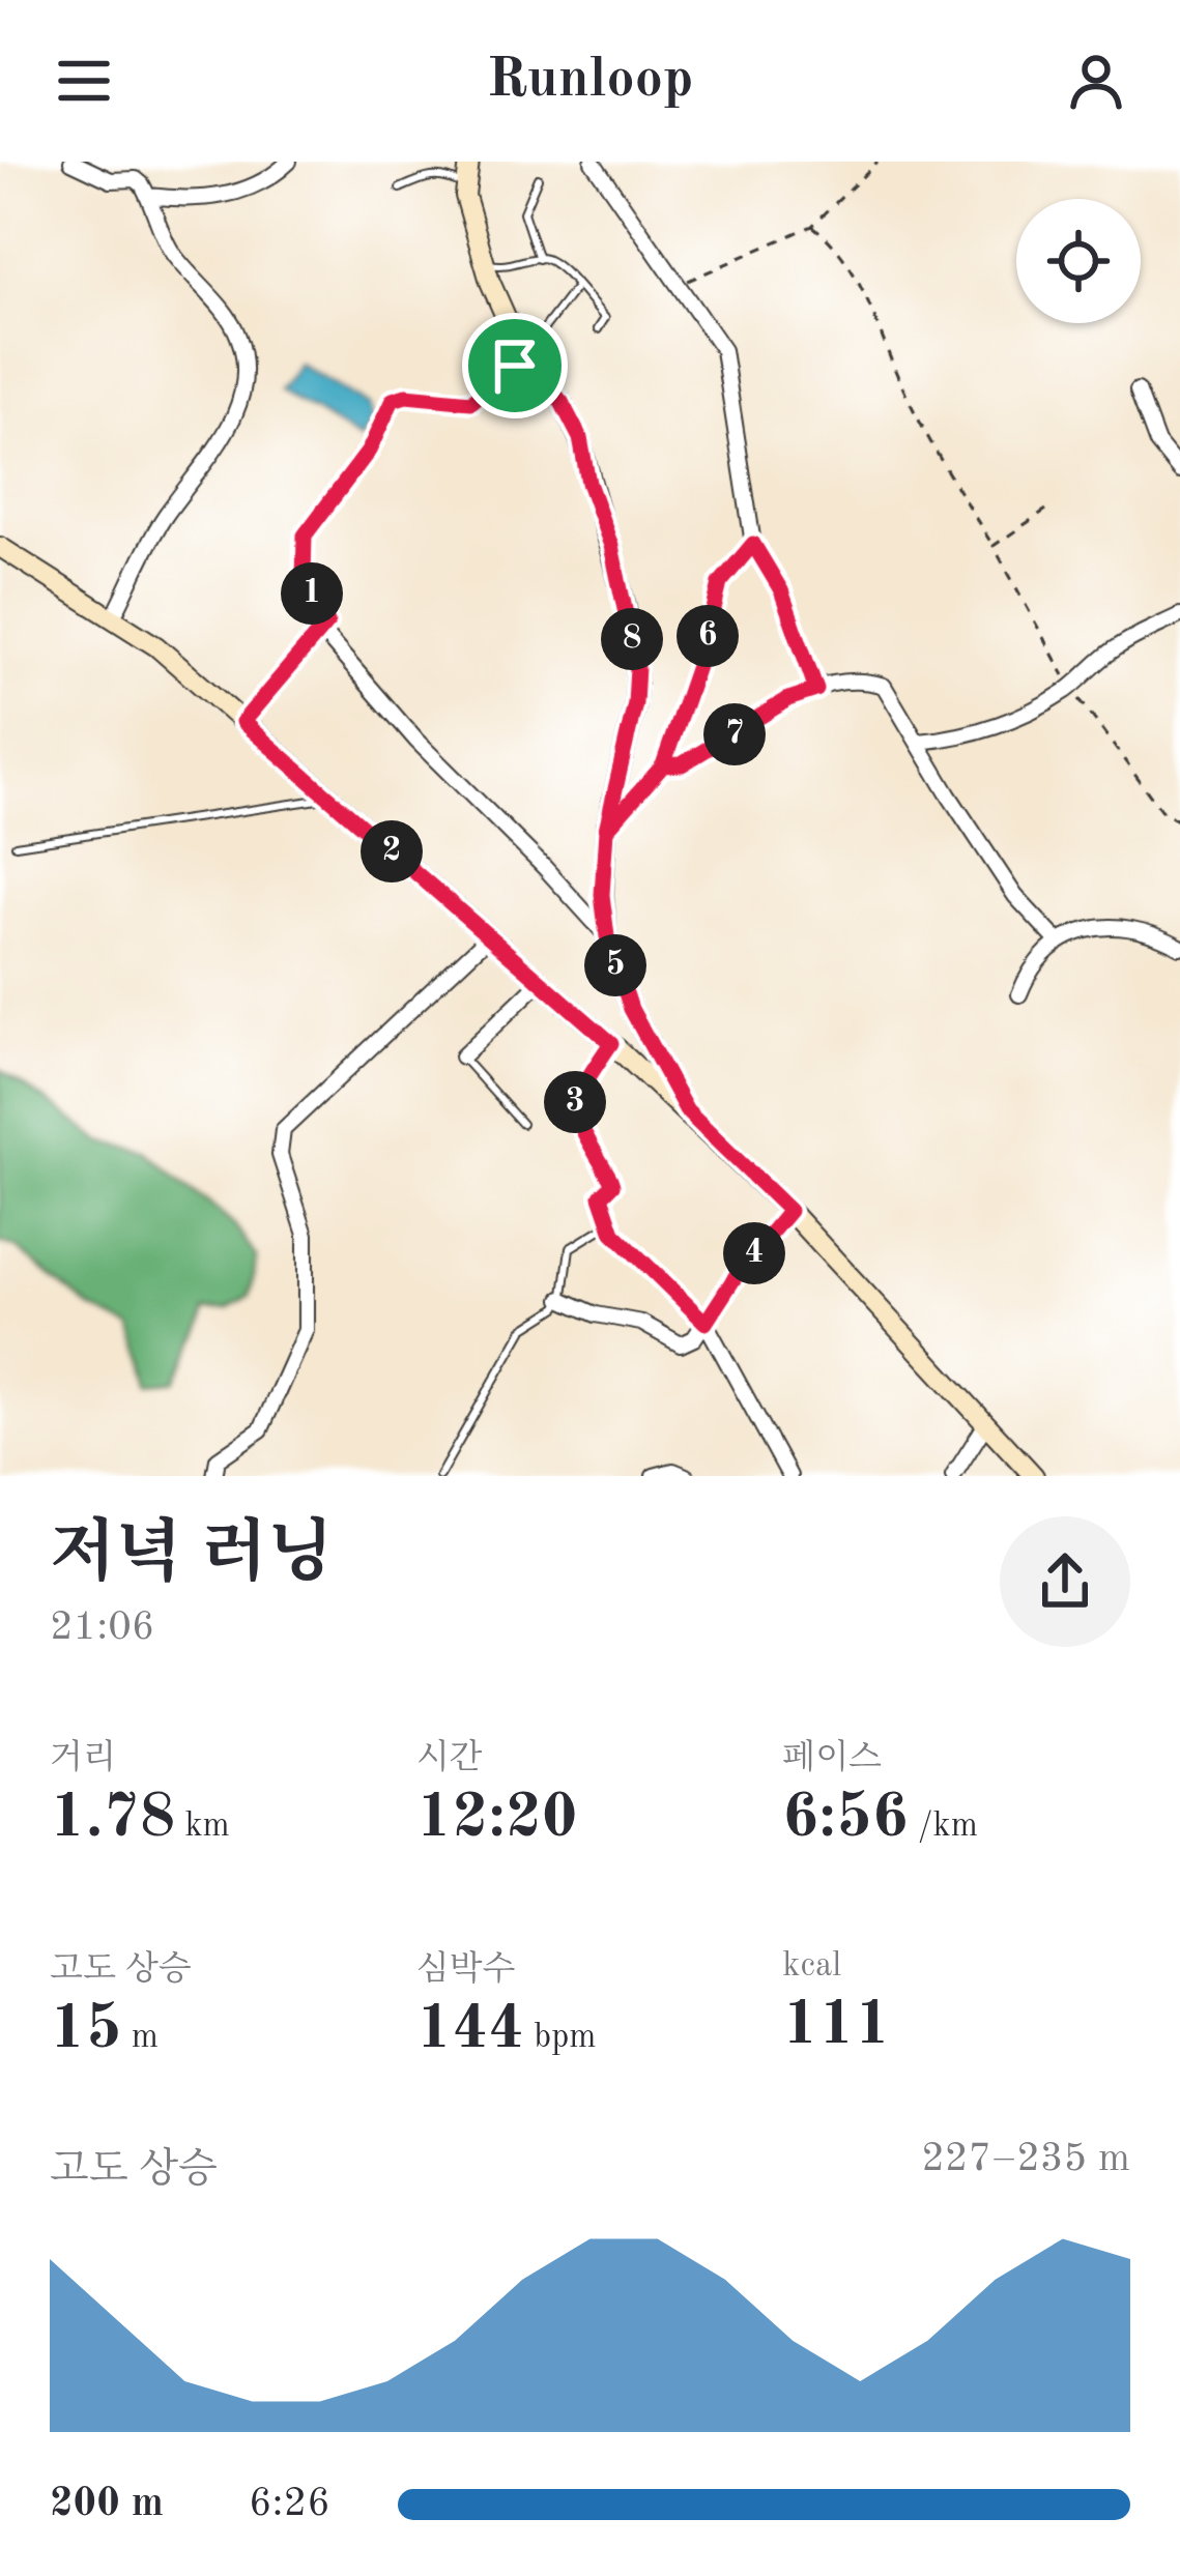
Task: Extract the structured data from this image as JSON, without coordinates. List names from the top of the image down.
{
  "page": {
    "header": "Runloop",
    "pins": [
      "1",
      "6",
      "8",
      "7",
      "2",
      "5",
      "3",
      "4"
    ],
    "heading": ["저녁 러닝", "21:06"],
    "stats": [
      ["거리", "1.78 km"],
      ["시간", "12:20"],
      ["페이스", "6:56 /km"],
      ["고도 상승", "15 m"],
      ["심박수", "144 bpm"],
      ["kcal", "111"]
    ],
    "chart": ["고도 상승", "227–235 m"],
    "list": [
      {
        "name": "200 m",
        "note": "6:26"
      }
    ]
  }
}
